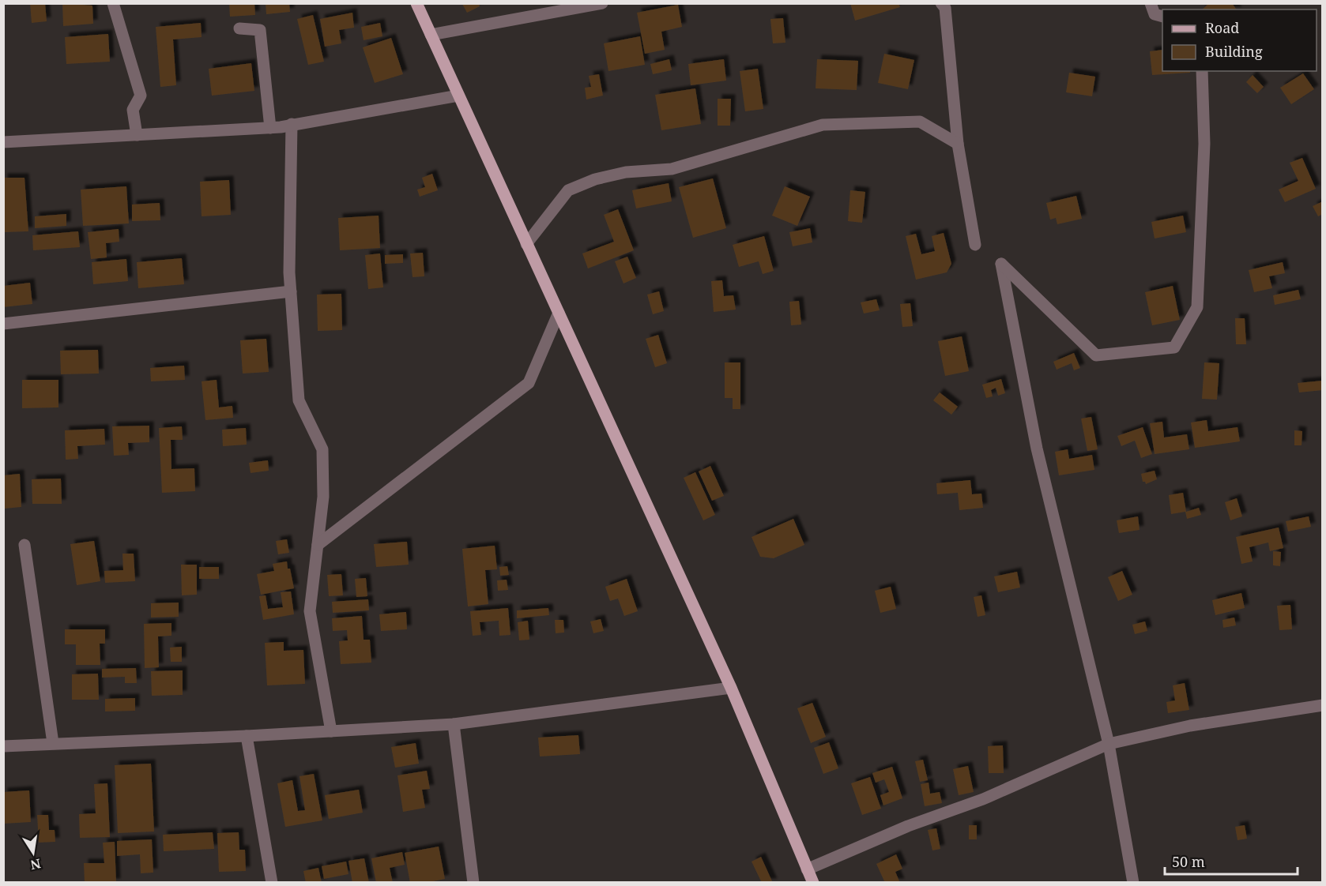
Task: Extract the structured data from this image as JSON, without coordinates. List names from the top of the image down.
{
  "legend": ["Road", "Building"],
  "scale_bar": "50 m",
  "north": "bottom"
}
